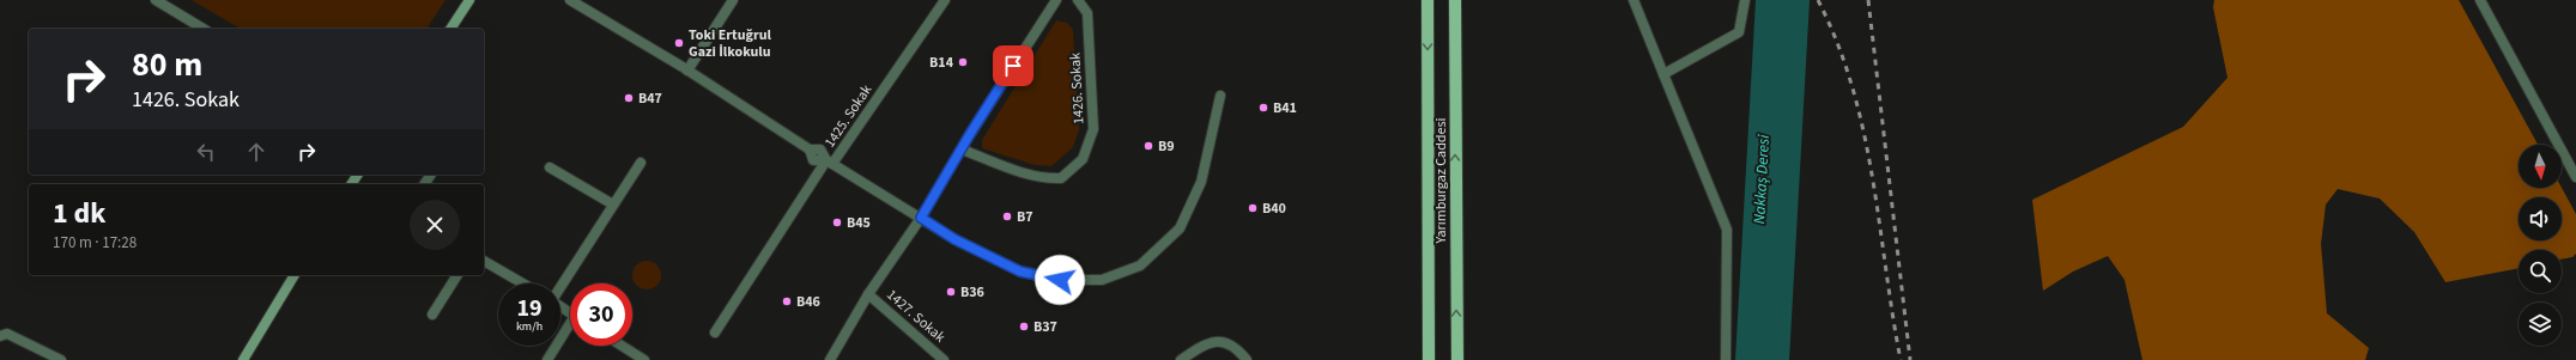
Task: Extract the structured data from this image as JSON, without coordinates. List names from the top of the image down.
{
  "streets": {
    "main road": ["Yarımburgaz Caddesi"],
    "street": ["1426. Sokak", "1425. Sokak", "1427. Sokak"]
  },
  "water": ["Nakkaş Deresi"],
  "places": [
    "Toki Ertuğrul Gazi İlkokulu",
    "B14",
    "B47",
    "B41",
    "B9",
    "B40",
    "B7",
    "B45",
    "B36",
    "B46",
    "B37"
  ],
  "north": "bottom",
  "page": {
    "turn": ["80 m", "1426. Sokak"],
    "heading": ["1 dk", "170 m · 17:28"],
    "speed": "19 km/h",
    "limit": "30"
  }
}
